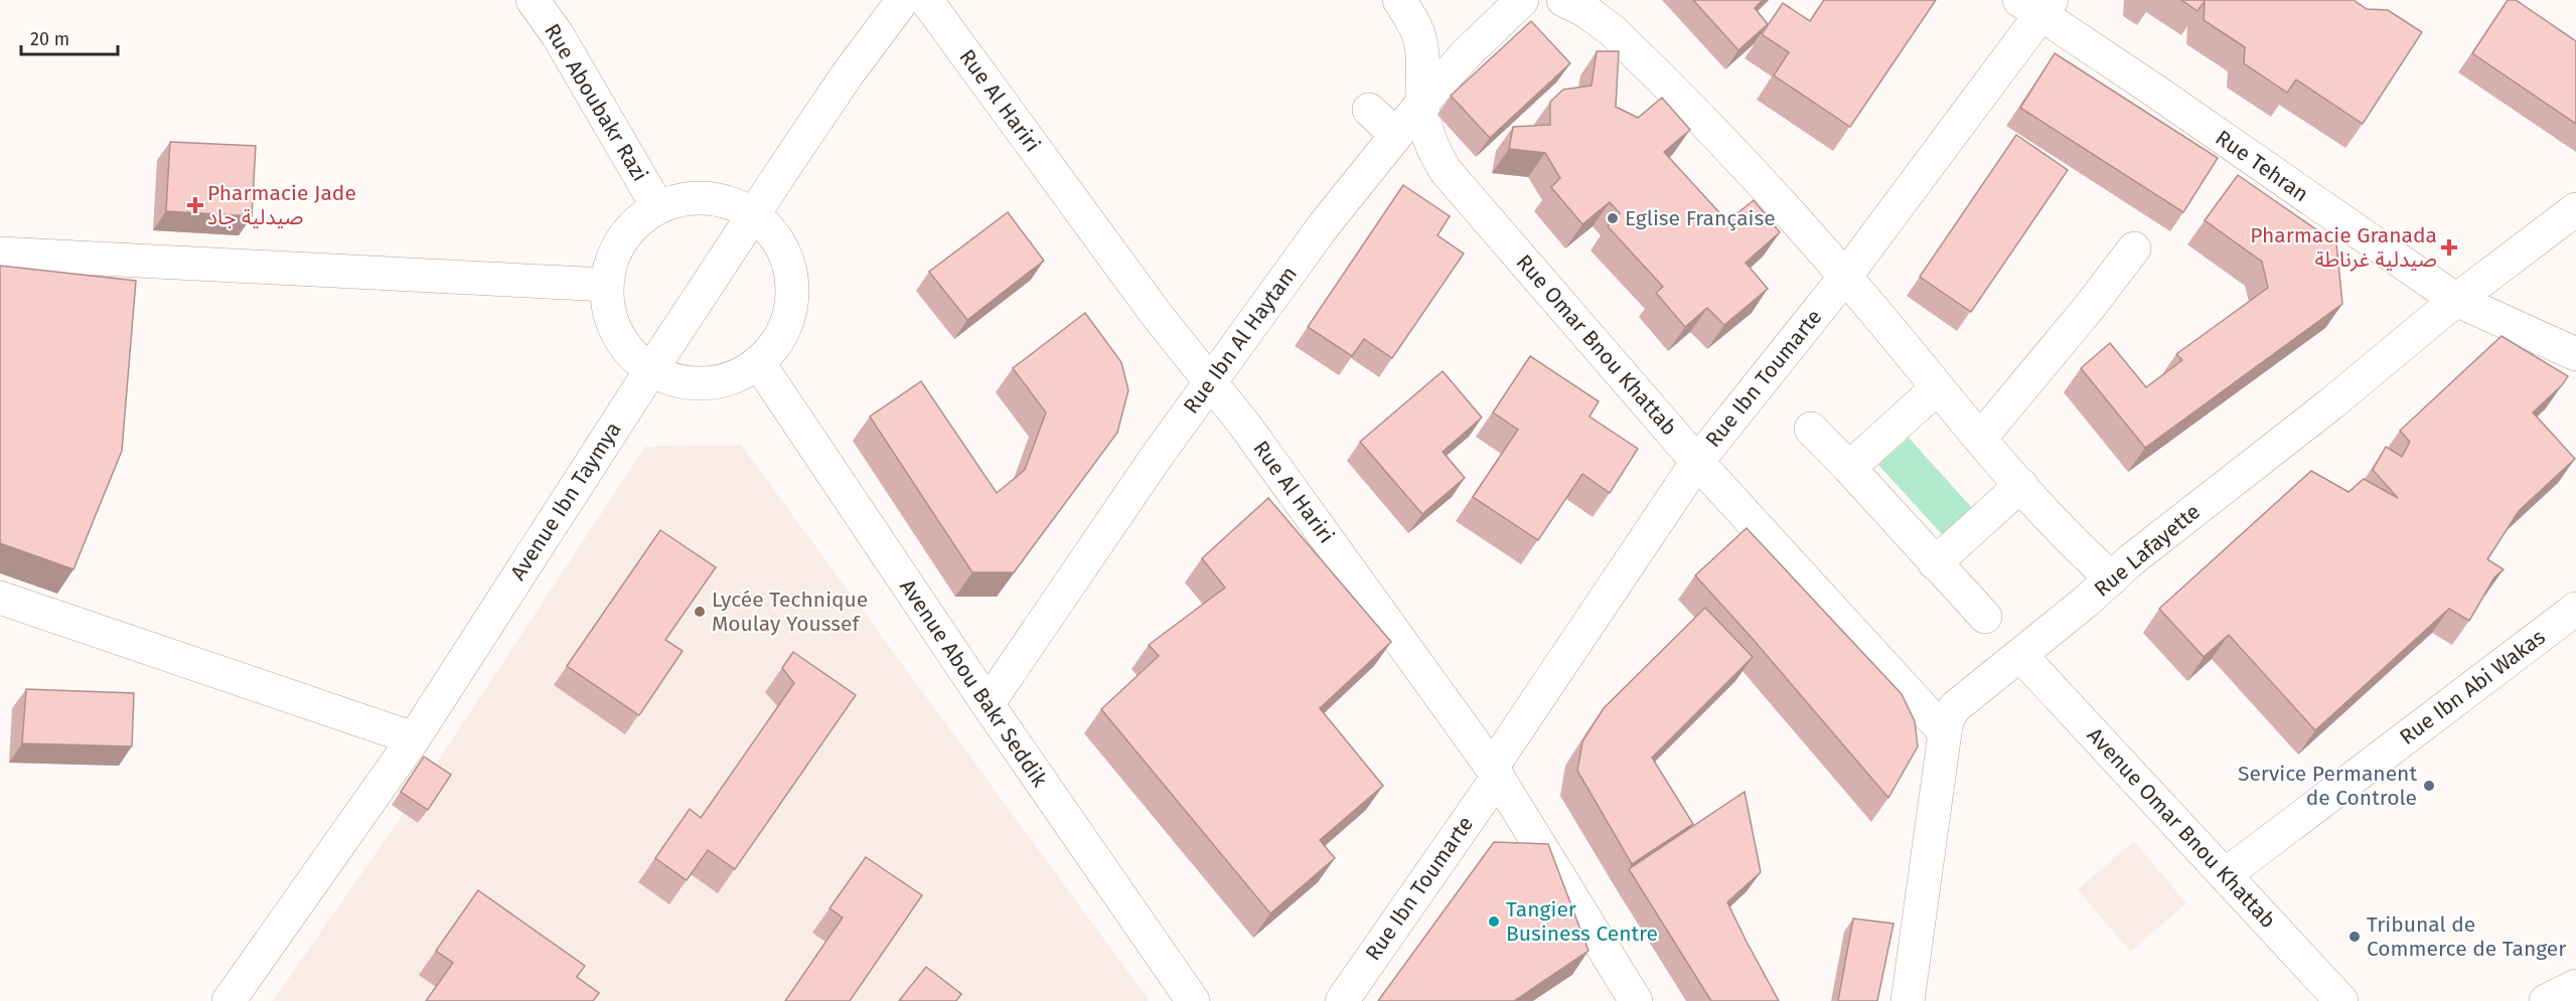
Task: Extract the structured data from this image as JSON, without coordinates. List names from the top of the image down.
{
  "streets": {
    "street": [
      "Rue Al Hariri",
      "Rue Aboubakr Razi",
      "Rue Tehran",
      "Rue Ibn Al Haytam",
      "Rue Omar Bnou Khattab",
      "Rue Ibn Toumarte",
      "Avenue Ibn Taymya",
      "Rue Lafayette",
      "Avenue Abou Bakr Seddik",
      "Rue Ibn Abi Wakas",
      "Avenue Omar Bnou Khattab"
    ]
  },
  "crossings": [
    ["Rue Al Hariri", "Rue Ibn Al Haytam"],
    ["Rue Al Hariri", "Rue Ibn Toumarte"],
    ["Rue Tehran", "Rue Ibn Toumarte"],
    ["Rue Tehran", "Rue Lafayette"],
    ["Rue Ibn Al Haytam", "Rue Omar Bnou Khattab"],
    ["Rue Ibn Al Haytam", "Avenue Abou Bakr Seddik"],
    ["Rue Omar Bnou Khattab", "Rue Ibn Toumarte"],
    ["Rue Omar Bnou Khattab", "Rue Lafayette"],
    ["Rue Lafayette", "Avenue Omar Bnou Khattab"],
    ["Rue Ibn Abi Wakas", "Avenue Omar Bnou Khattab"]
  ],
  "places": {
    "health": ["Pharmacie Jade صيدلية جاد", "Pharmacie Granada صيدلية غرناطة"],
    "other": [
      "Eglise Française",
      "Lycée Technique Moulay Youssef",
      "Service Permanent de Controle",
      "Tangier Business Centre",
      "Tribunal de Commerce de Tanger"
    ]
  },
  "scale_bar": "20 m"
}
